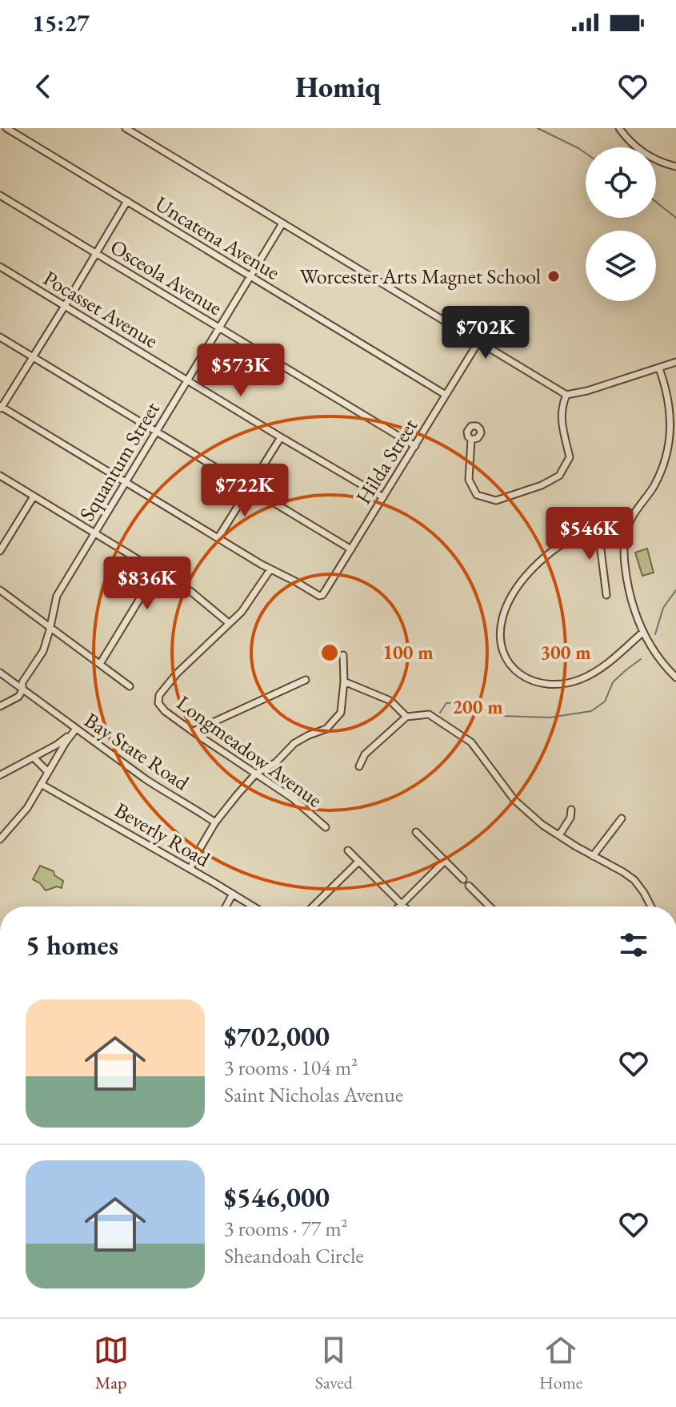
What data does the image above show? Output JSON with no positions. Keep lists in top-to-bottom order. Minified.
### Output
{"streets":{"street":["Uncatena Avenue","Osceola Avenue","Pocasset Avenue","Squantum Street","Hilda Street","Bay State Road","Longmeadow Avenue","Beverly Road"]},"crossings":[["Uncatena Avenue","Squantum Street"],["Uncatena Avenue","Hilda Street"],["Osceola Avenue","Squantum Street"],["Osceola Avenue","Hilda Street"],["Pocasset Avenue","Squantum Street"],["Pocasset Avenue","Hilda Street"],["Squantum Street","Bay State Road"]],"places":["Worcester Arts Magnet School"],"page":{"status":"15:27","header":"Homiq","price":["$702K","$573K","$722K","$546K","$836K"],"heading":"5 homes","list":[{"name":"$702,000","note":"3 rooms · 104 m² · Saint Nicholas Avenue"},{"name":"$546,000","note":"3 rooms · 77 m² · Sheandoah Circle"}],"tabs":["Map","Saved","Home"]},"rings":["100 m","300 m","200 m"]}
